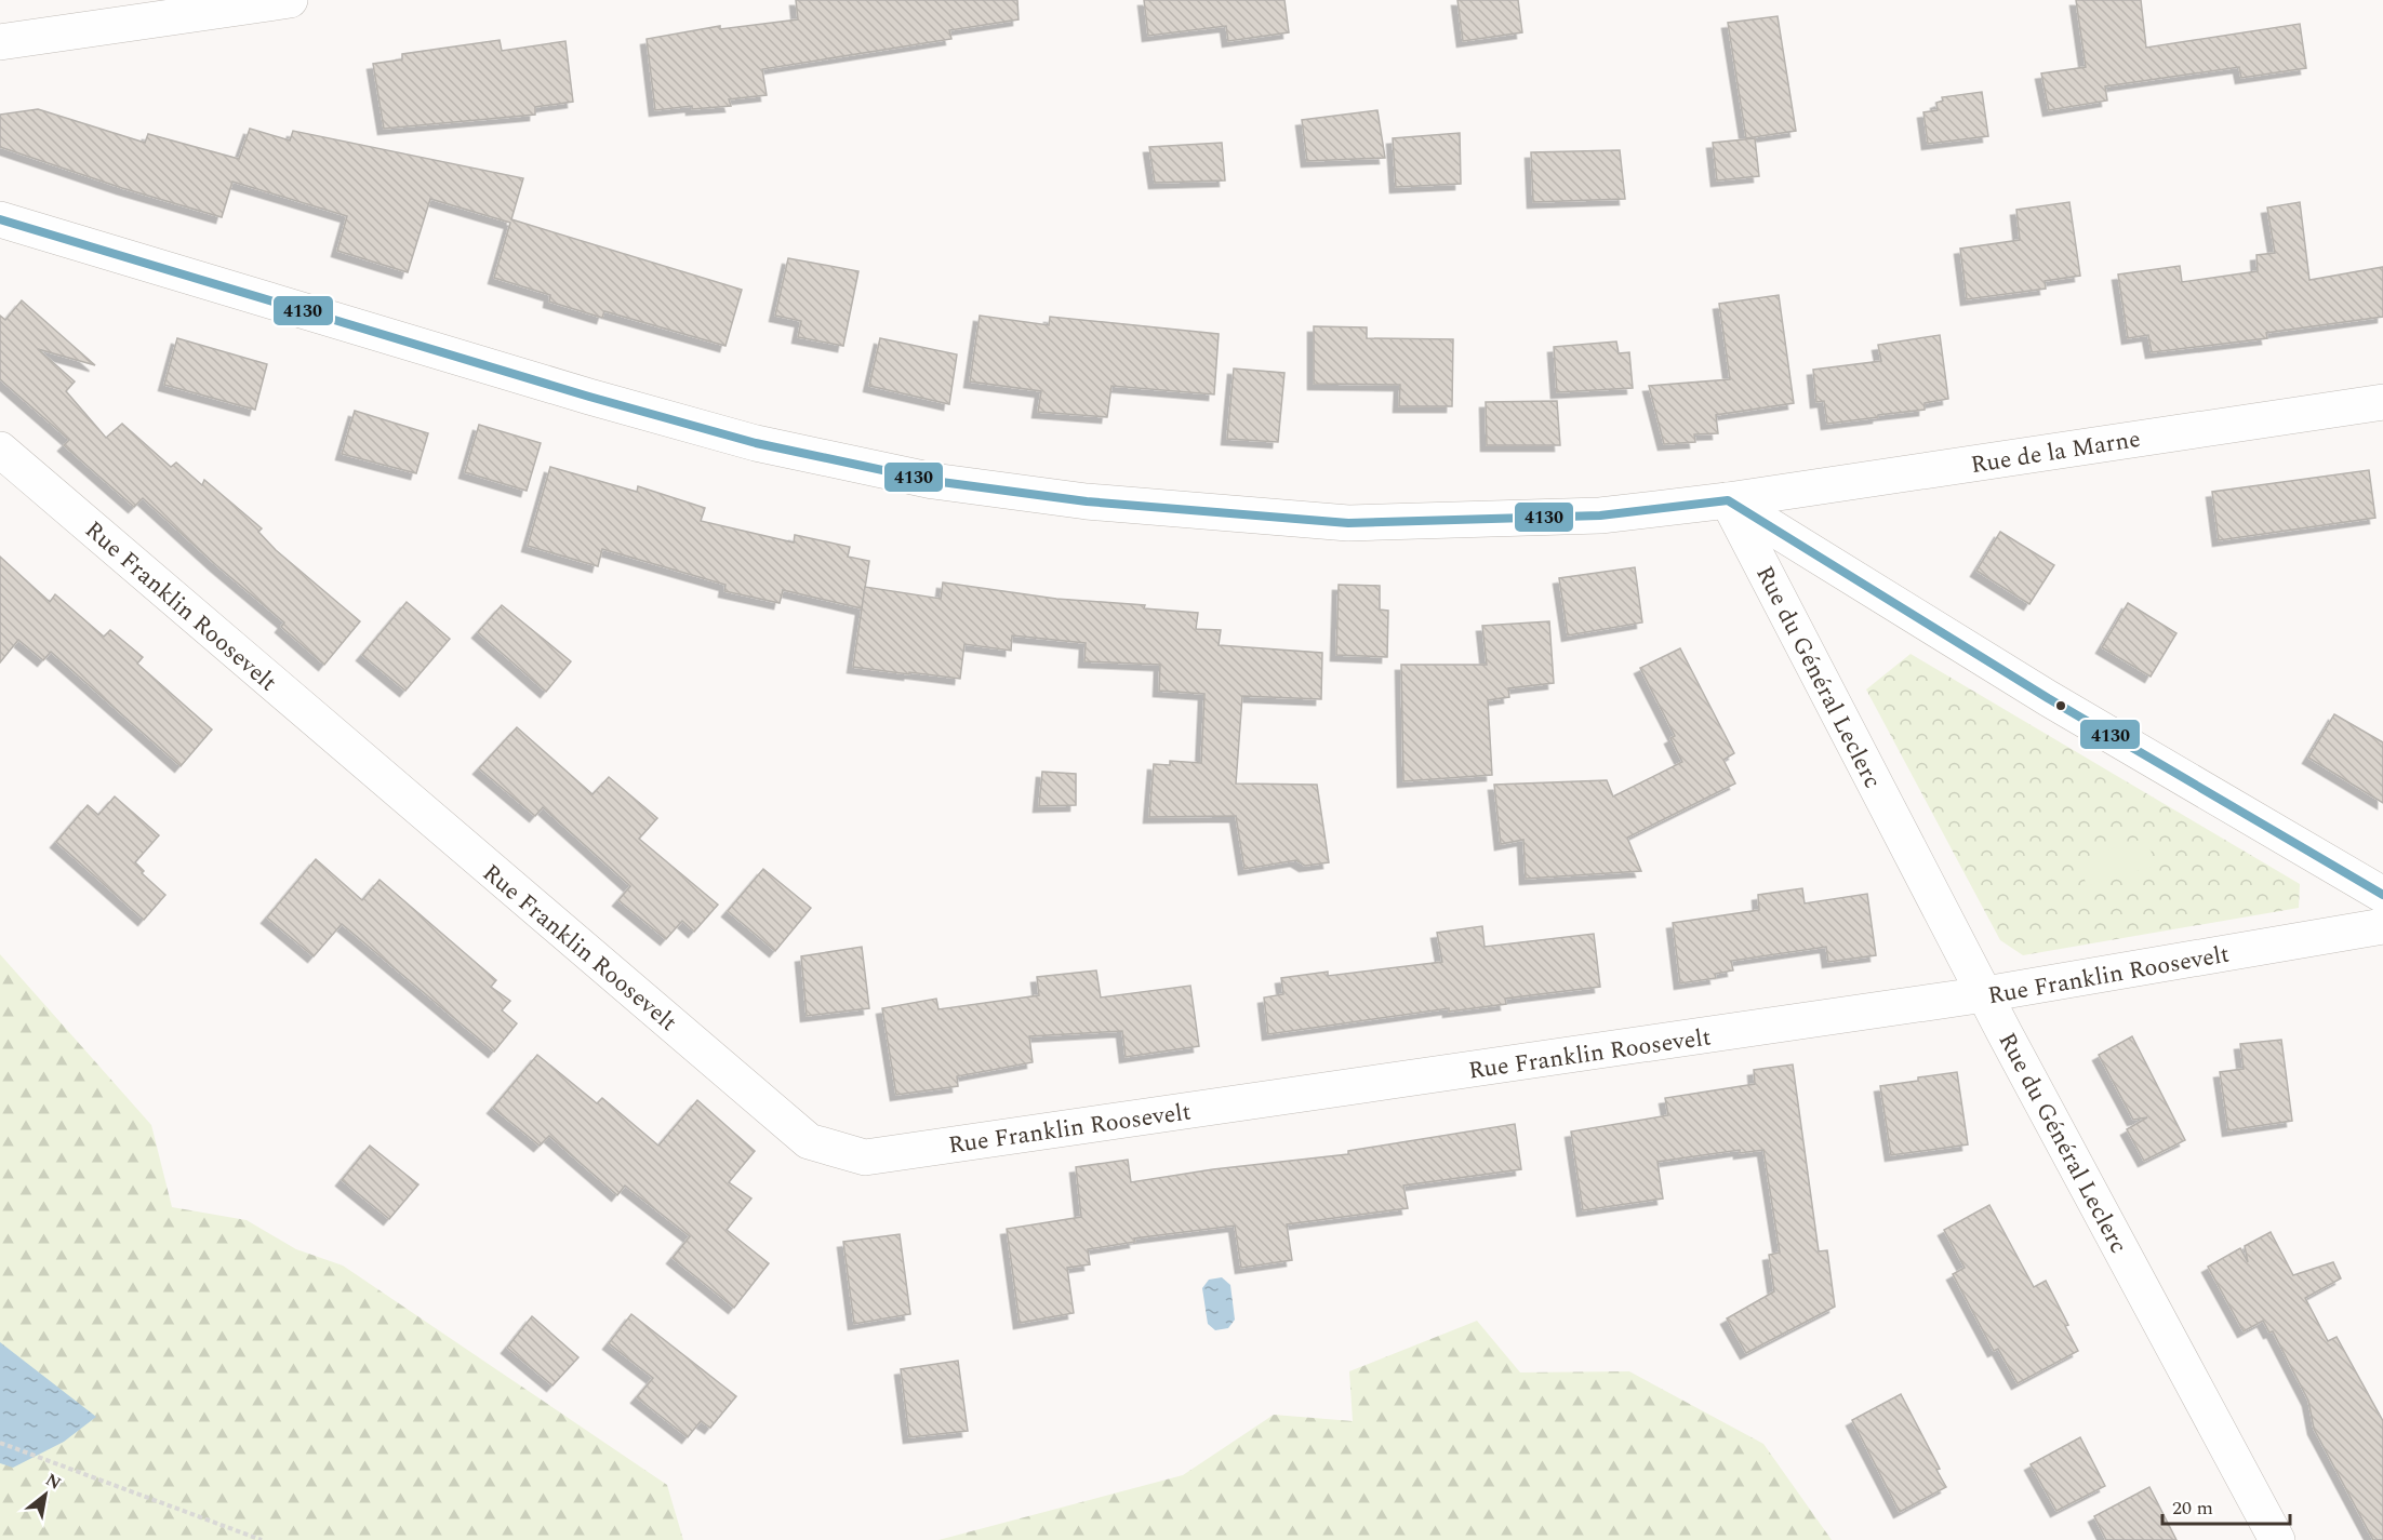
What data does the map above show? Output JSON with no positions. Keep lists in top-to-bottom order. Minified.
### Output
{"streets":{"street":["Rue de la Marne","Rue Franklin Roosevelt","Rue du Général Leclerc"]},"crossings":[["Rue de la Marne","Rue du Général Leclerc"],["Rue Franklin Roosevelt","Rue du Général Leclerc"]],"lines":["transit line 4130"],"scale_bar":"20 m","north":"top right"}
